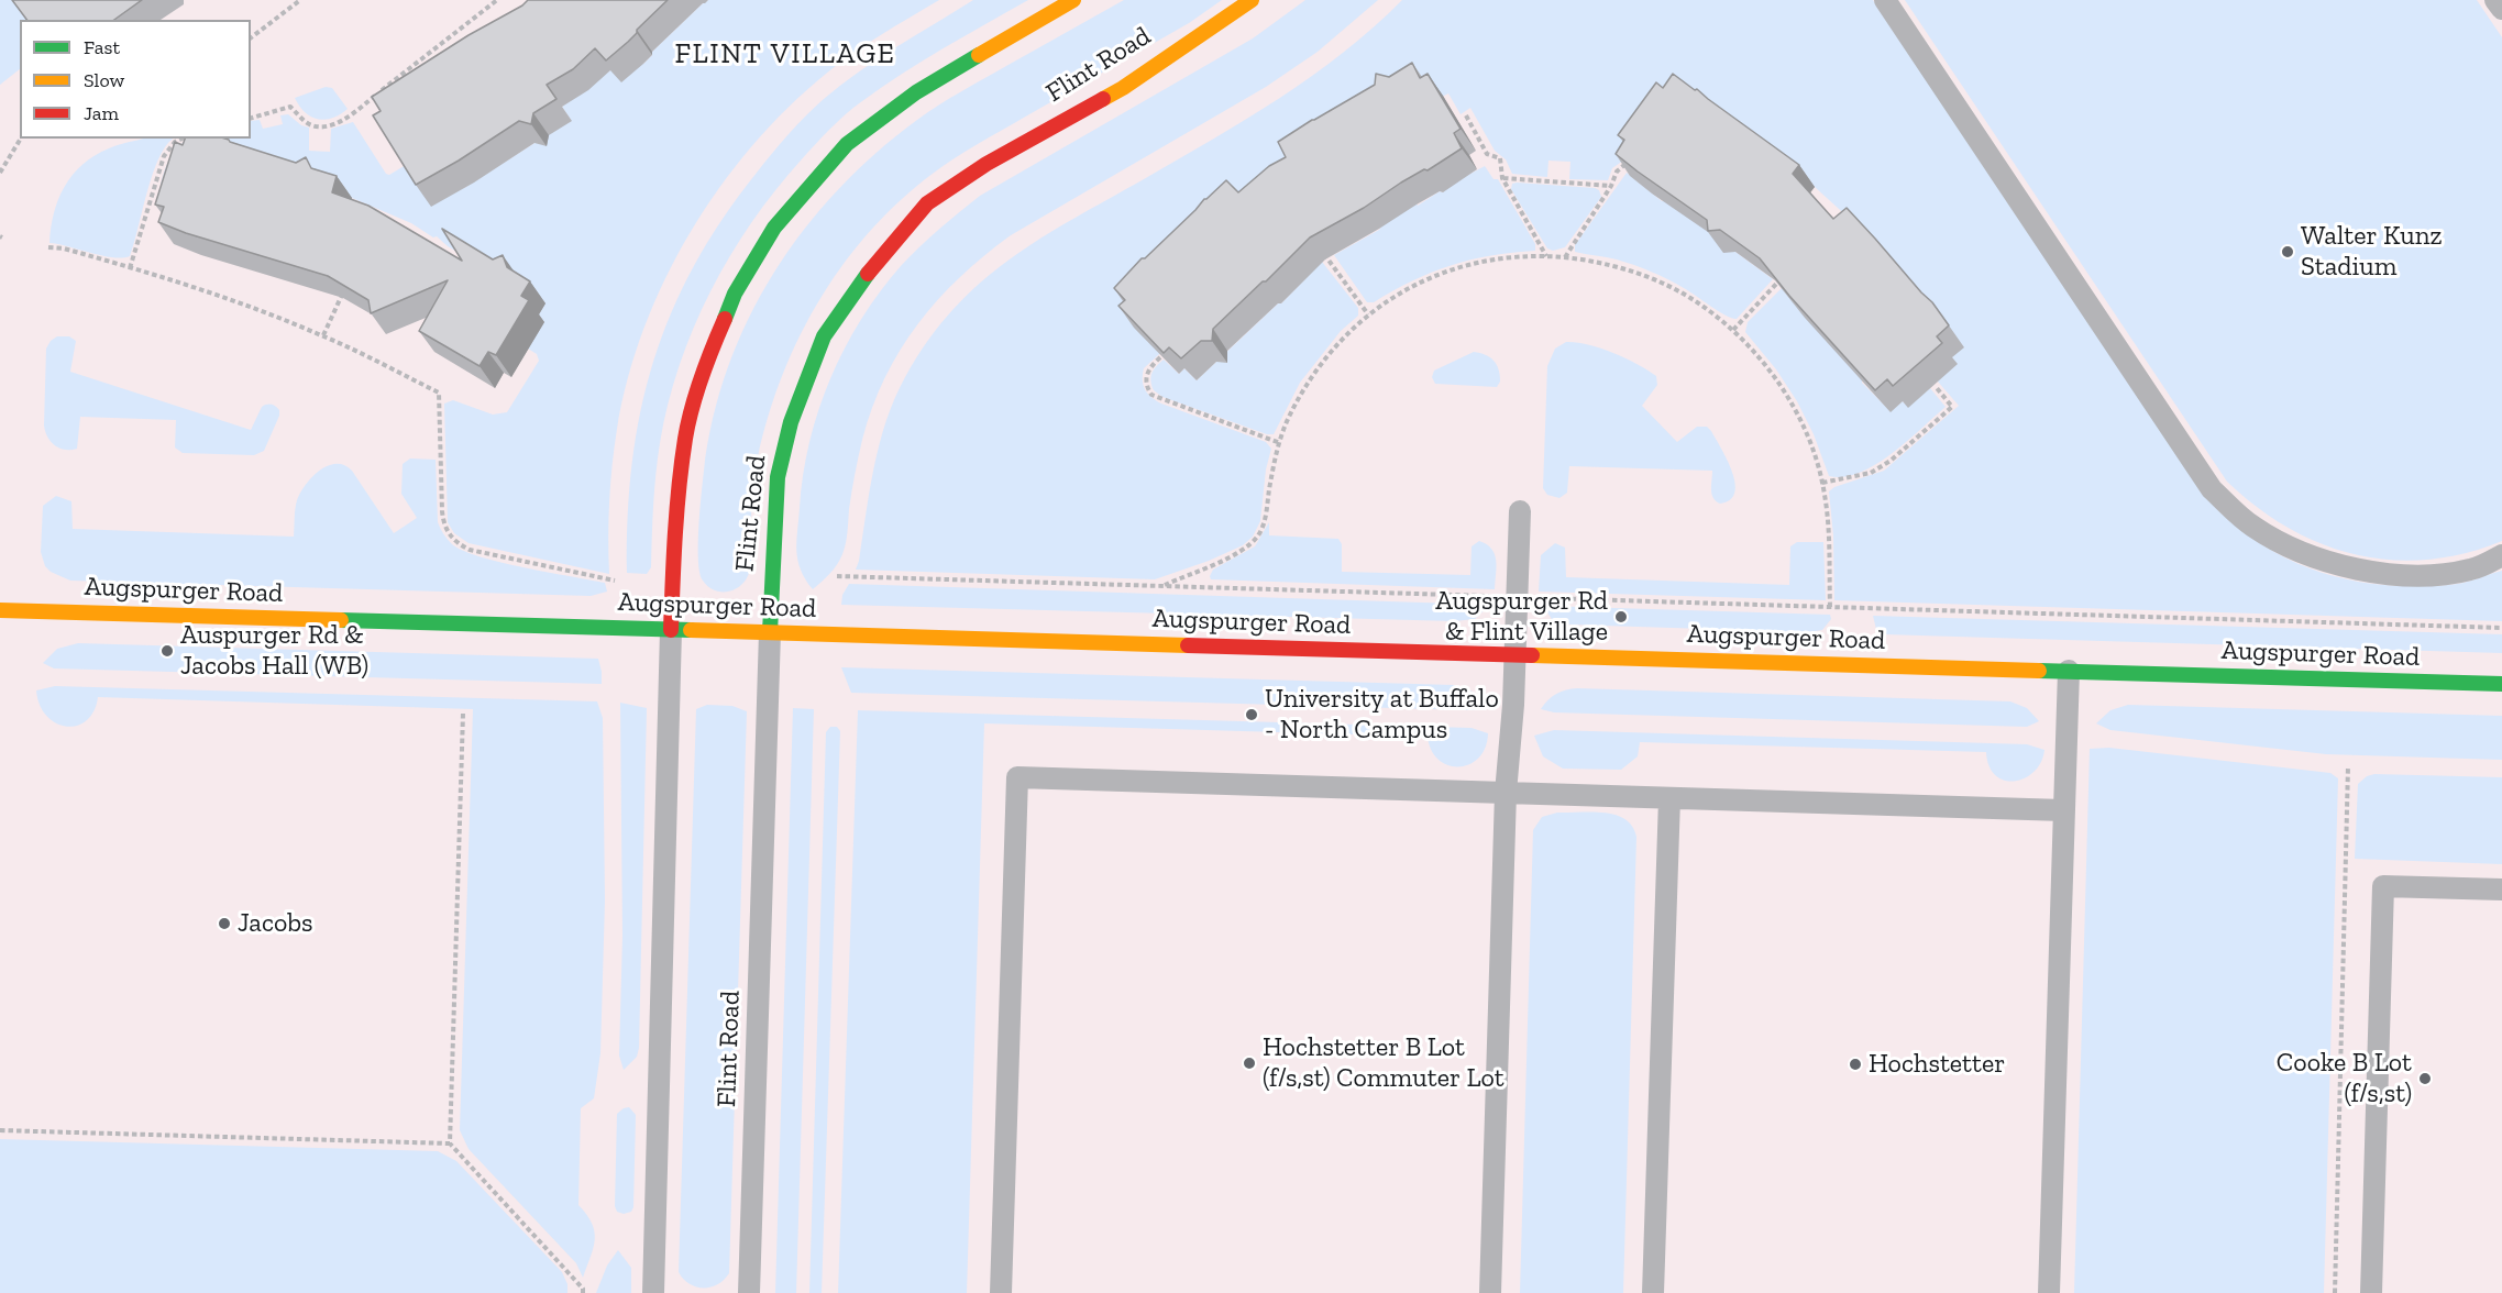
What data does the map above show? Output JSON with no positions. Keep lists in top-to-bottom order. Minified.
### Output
{"streets":{"street":["Flint Road","Augspurger Road"]},"crossings":[["Flint Road","Augspurger Road"]],"districts":["FLINT VILLAGE"],"places":["Walter Kunz Stadium","Augspurger Rd & Flint Village","Auspurger Rd & Jacobs Hall (WB)","University at Buffalo - North Campus","Jacobs","Hochstetter B Lot (f/s,st) Commuter Lot","Hochstetter","Cooke B Lot (f/s,st)"],"legend":["Fast","Slow","Jam"]}
